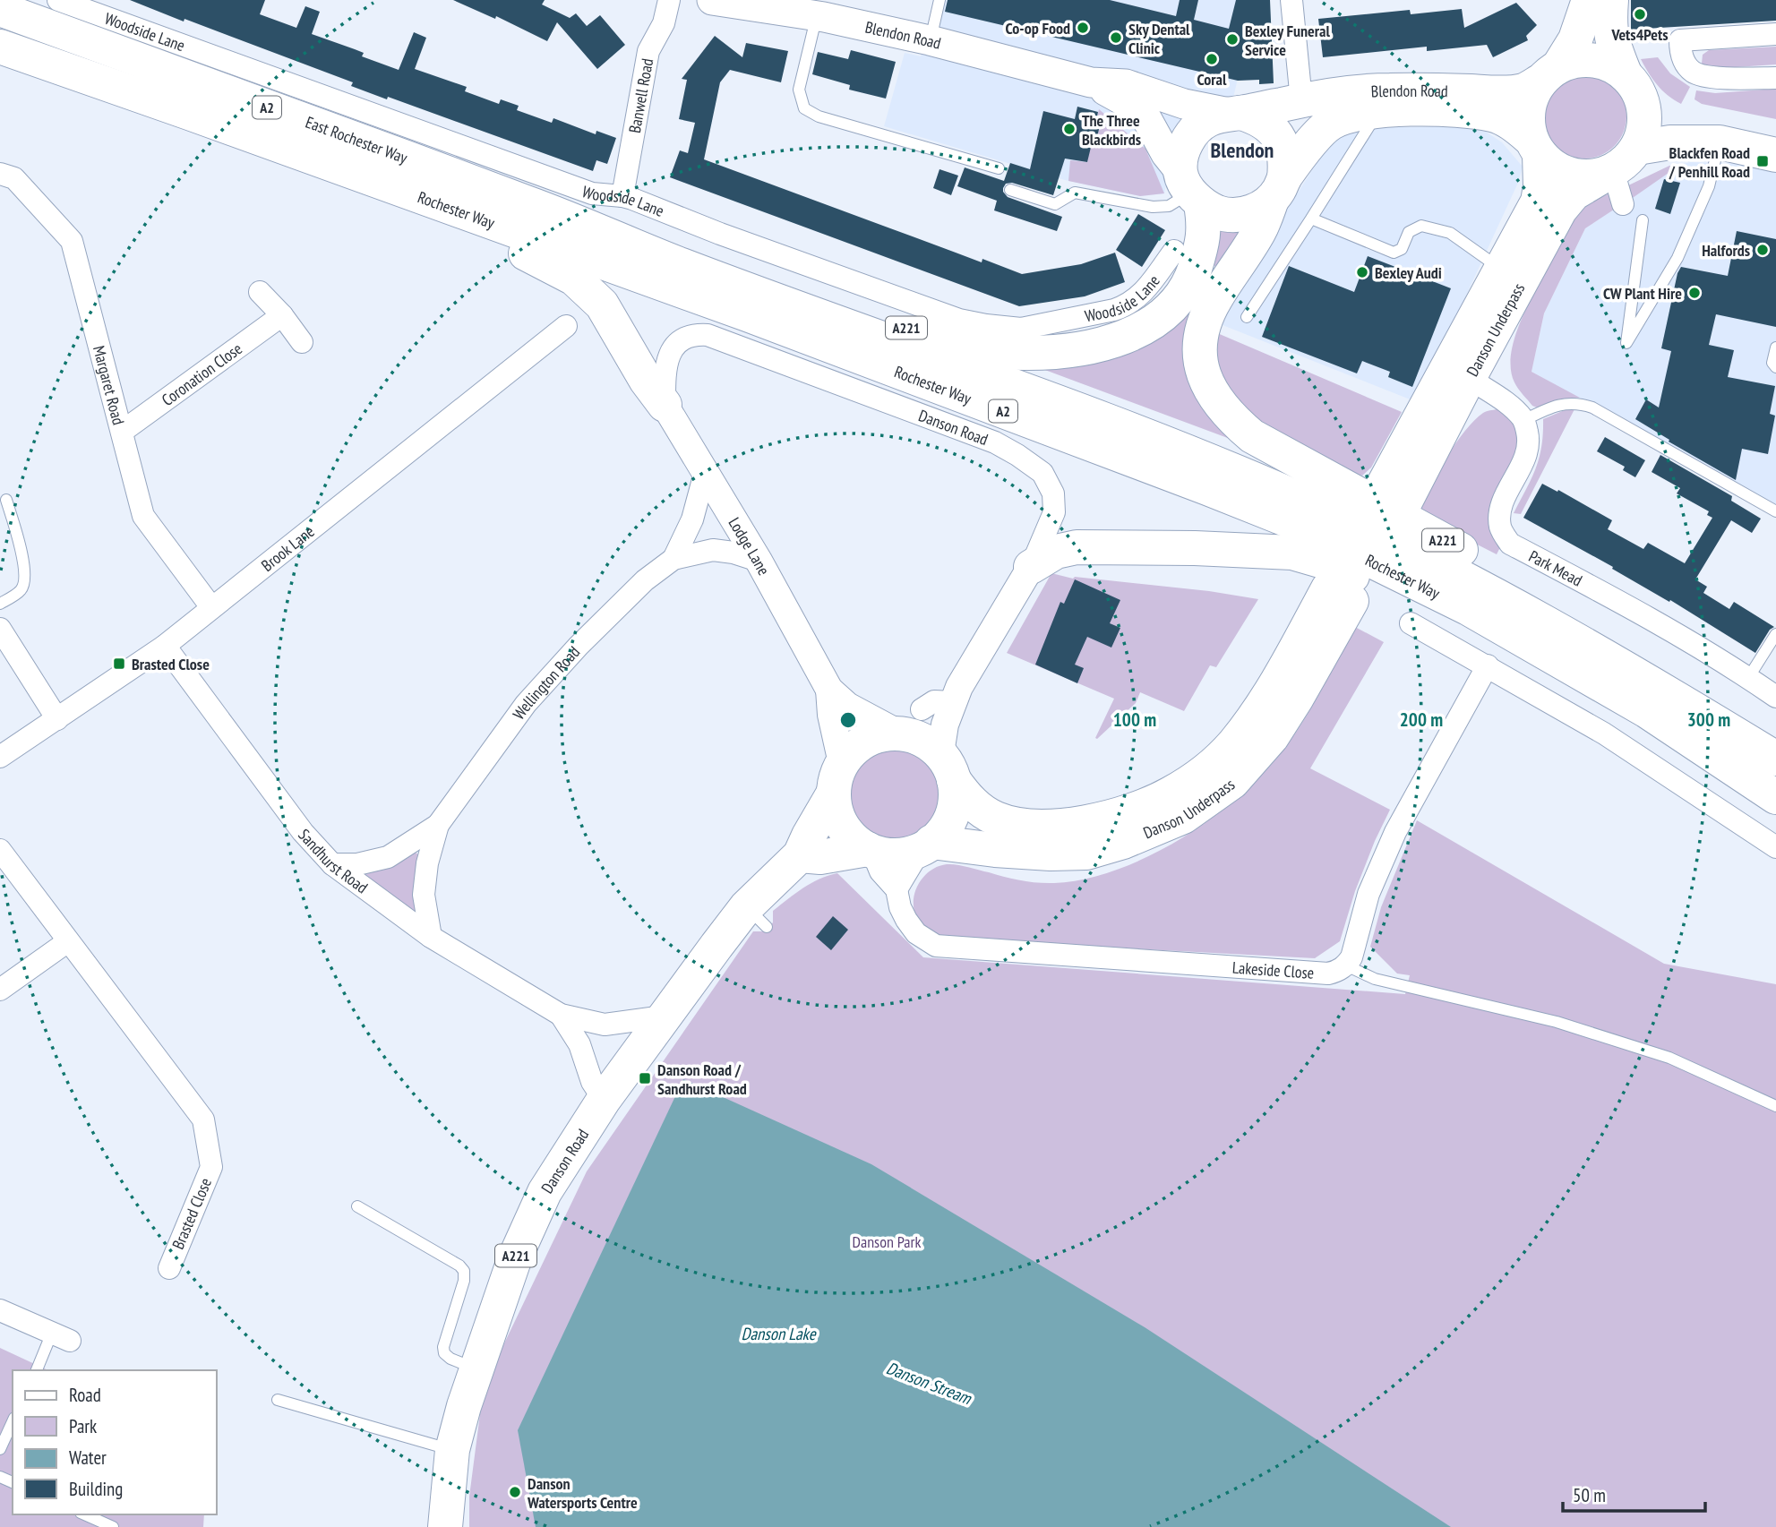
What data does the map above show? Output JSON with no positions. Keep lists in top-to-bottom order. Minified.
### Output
{"streets":{"main road":["Blendon Road","A2","East Rochester Way","Rochester Way","A221","Danson Underpass","Danson Road"],"street":["Woodside Lane","Banwell Road","Coronation Close","Margaret Road","Lodge Lane","Brook Lane","Park Mead","Wellington Road","Sandhurst Road","Lakeside Close","Brasted Close"]},"crossings":[["Woodside Lane","Banwell Road"],["Woodside Lane","A221"],["Blendon Road","A221"],["Blendon Road","Danson Underpass"],["A2","Rochester Way"],["East Rochester Way","Rochester Way"],["East Rochester Way","A221"],["Rochester Way","A221"],["A221","Danson Underpass"],["Danson Underpass","Danson Road"],["Danson Underpass","Lodge Lane"],["Danson Underpass","Lakeside Close"],["Coronation Close","Margaret Road"],["Margaret Road","Brook Lane"],["Danson Road","Lodge Lane"],["Danson Road","Sandhurst Road"],["Danson Road","Lakeside Close"],["Lodge Lane","Wellington Road"],["Lodge Lane","Lakeside Close"],["Brook Lane","Sandhurst Road"],["Wellington Road","Sandhurst Road"]],"districts":["Blendon"],"water":["Danson Lake","Danson Stream"],"parks":["Danson Park"],"places":{"other":["Vets4Pets","Co-op Food","Sky Dental Clinic","Bexley Funeral Service","Coral","The Three Blackbirds","Halfords","Bexley Audi","CW Plant Hire","Danson Watersports Centre"],"transit":["Blackfen Road / Penhill Road","Brasted Close","Danson Road / Sandhurst Road"]},"legend":["Road","Park","Water","Building"],"scale_bar":"50 m","rings":["100 m","200 m","300 m"]}
